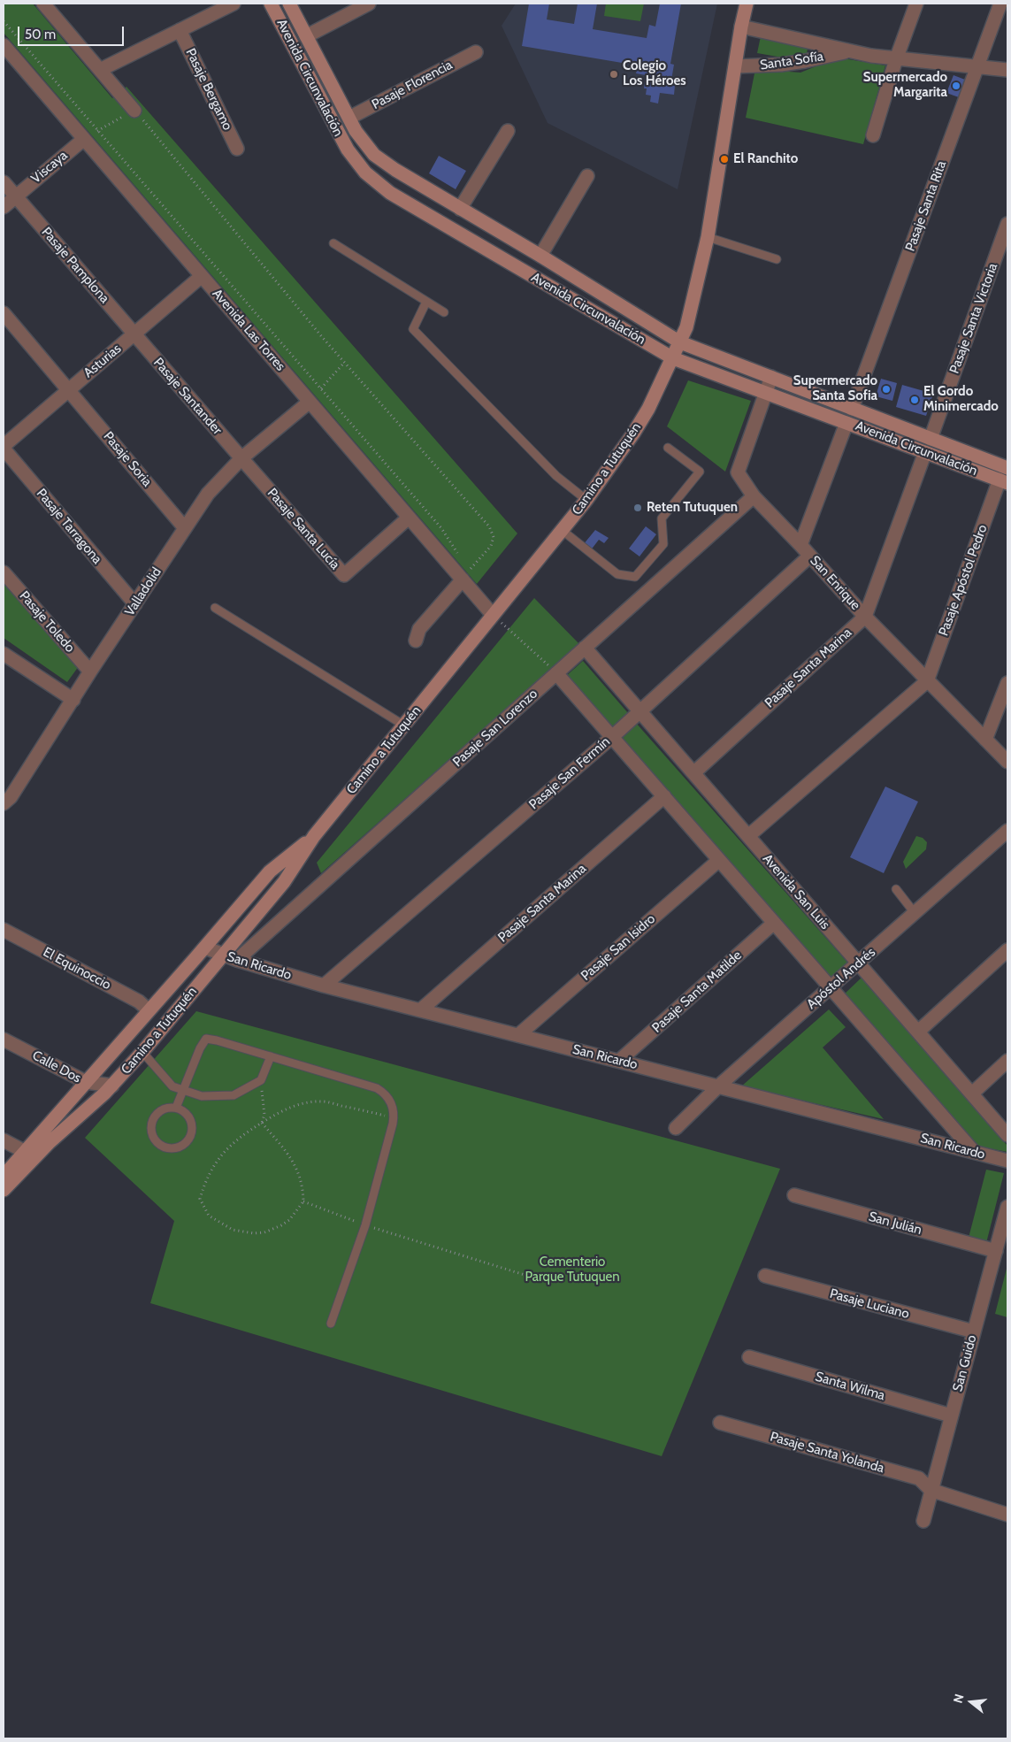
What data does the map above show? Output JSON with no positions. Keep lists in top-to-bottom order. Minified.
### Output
{"streets":{"street":["Santa Sofía","Avenida Circunvalación","Pasaje Florencia","Pasaje Bergamo","Viscaya","Pasaje Santa Rita","Pasaje Pamplona","Pasaje Santa Victoria","Avenida Las Torres","Asturias","Pasaje Santander","Pasaje Soria","Camino a Tutuquén","Pasaje Tarragona","Pasaje Santa Lucía","Pasaje Apóstol Pedro","San Enrique","Valladolid","Pasaje Toledo","Pasaje Santa Marina","Pasaje San Lorenzo","Pasaje San Fermín","Avenida San Luis","Pasaje San Isidro","San Ricardo","El Equinoccio","Apóstol Andrés","Pasaje Santa Matilde","Calle Dos","San Julián","Pasaje Luciano","San Guido","Santa Wilma","Pasaje Santa Yolanda"]},"crossings":[["Santa Sofía","Pasaje Santa Rita"],["Santa Sofía","Camino a Tutuquén"],["Avenida Circunvalación","Pasaje Florencia"],["Avenida Circunvalación","Pasaje Santa Rita"],["Avenida Circunvalación","Pasaje Santa Victoria"],["Avenida Circunvalación","Camino a Tutuquén"],["Avenida Circunvalación","Pasaje Apóstol Pedro"],["Avenida Circunvalación","San Enrique"],["Viscaya","Pasaje Pamplona"],["Viscaya","Avenida Las Torres"],["Pasaje Pamplona","Asturias"],["Pasaje Pamplona","Pasaje Santander"],["Avenida Las Torres","Asturias"],["Avenida Las Torres","Camino a Tutuquén"],["Avenida Las Torres","Pasaje Santa Lucía"],["Avenida Las Torres","Valladolid"],["Asturias","Pasaje Santander"],["Asturias","Pasaje Soria"],["Asturias","Pasaje Tarragona"],["Pasaje Santander","Pasaje Santa Lucía"],["Pasaje Santander","Valladolid"],["Pasaje Soria","Valladolid"],["Camino a Tutuquén","San Ricardo"],["Camino a Tutuquén","El Equinoccio"],["Camino a Tutuquén","Calle Dos"],["Pasaje Tarragona","Valladolid"],["Pasaje Santa Lucía","Valladolid"],["Pasaje Apóstol Pedro","San Enrique"],["San Enrique","Pasaje Santa Marina"],["San Enrique","Pasaje San Lorenzo"],["San Enrique","Pasaje San Fermín"],["Valladolid","Pasaje Toledo"],["Pasaje Santa Marina","Avenida San Luis"],["Pasaje Santa Marina","San Ricardo"],["Pasaje San Lorenzo","Avenida San Luis"],["Pasaje San Lorenzo","San Ricardo"],["Pasaje San Fermín","Avenida San Luis"],["Pasaje San Fermín","San Ricardo"],["Avenida San Luis","Apóstol Andrés"],["Pasaje San Isidro","San Ricardo"],["San Ricardo","Apóstol Andrés"],["San Ricardo","Pasaje Santa Matilde"],["San Julián","San Guido"],["Pasaje Luciano","San Guido"],["San Guido","Santa Wilma"],["San Guido","Pasaje Santa Yolanda"]],"parks":["Cementerio Parque Tutuquen"],"places":["Colegio Los Héroes","Supermercado Margarita","El Ranchito","Supermercado Santa Sofia","El Gordo Minimercado","Reten Tutuquen"],"scale_bar":"50 m","north":"left"}
